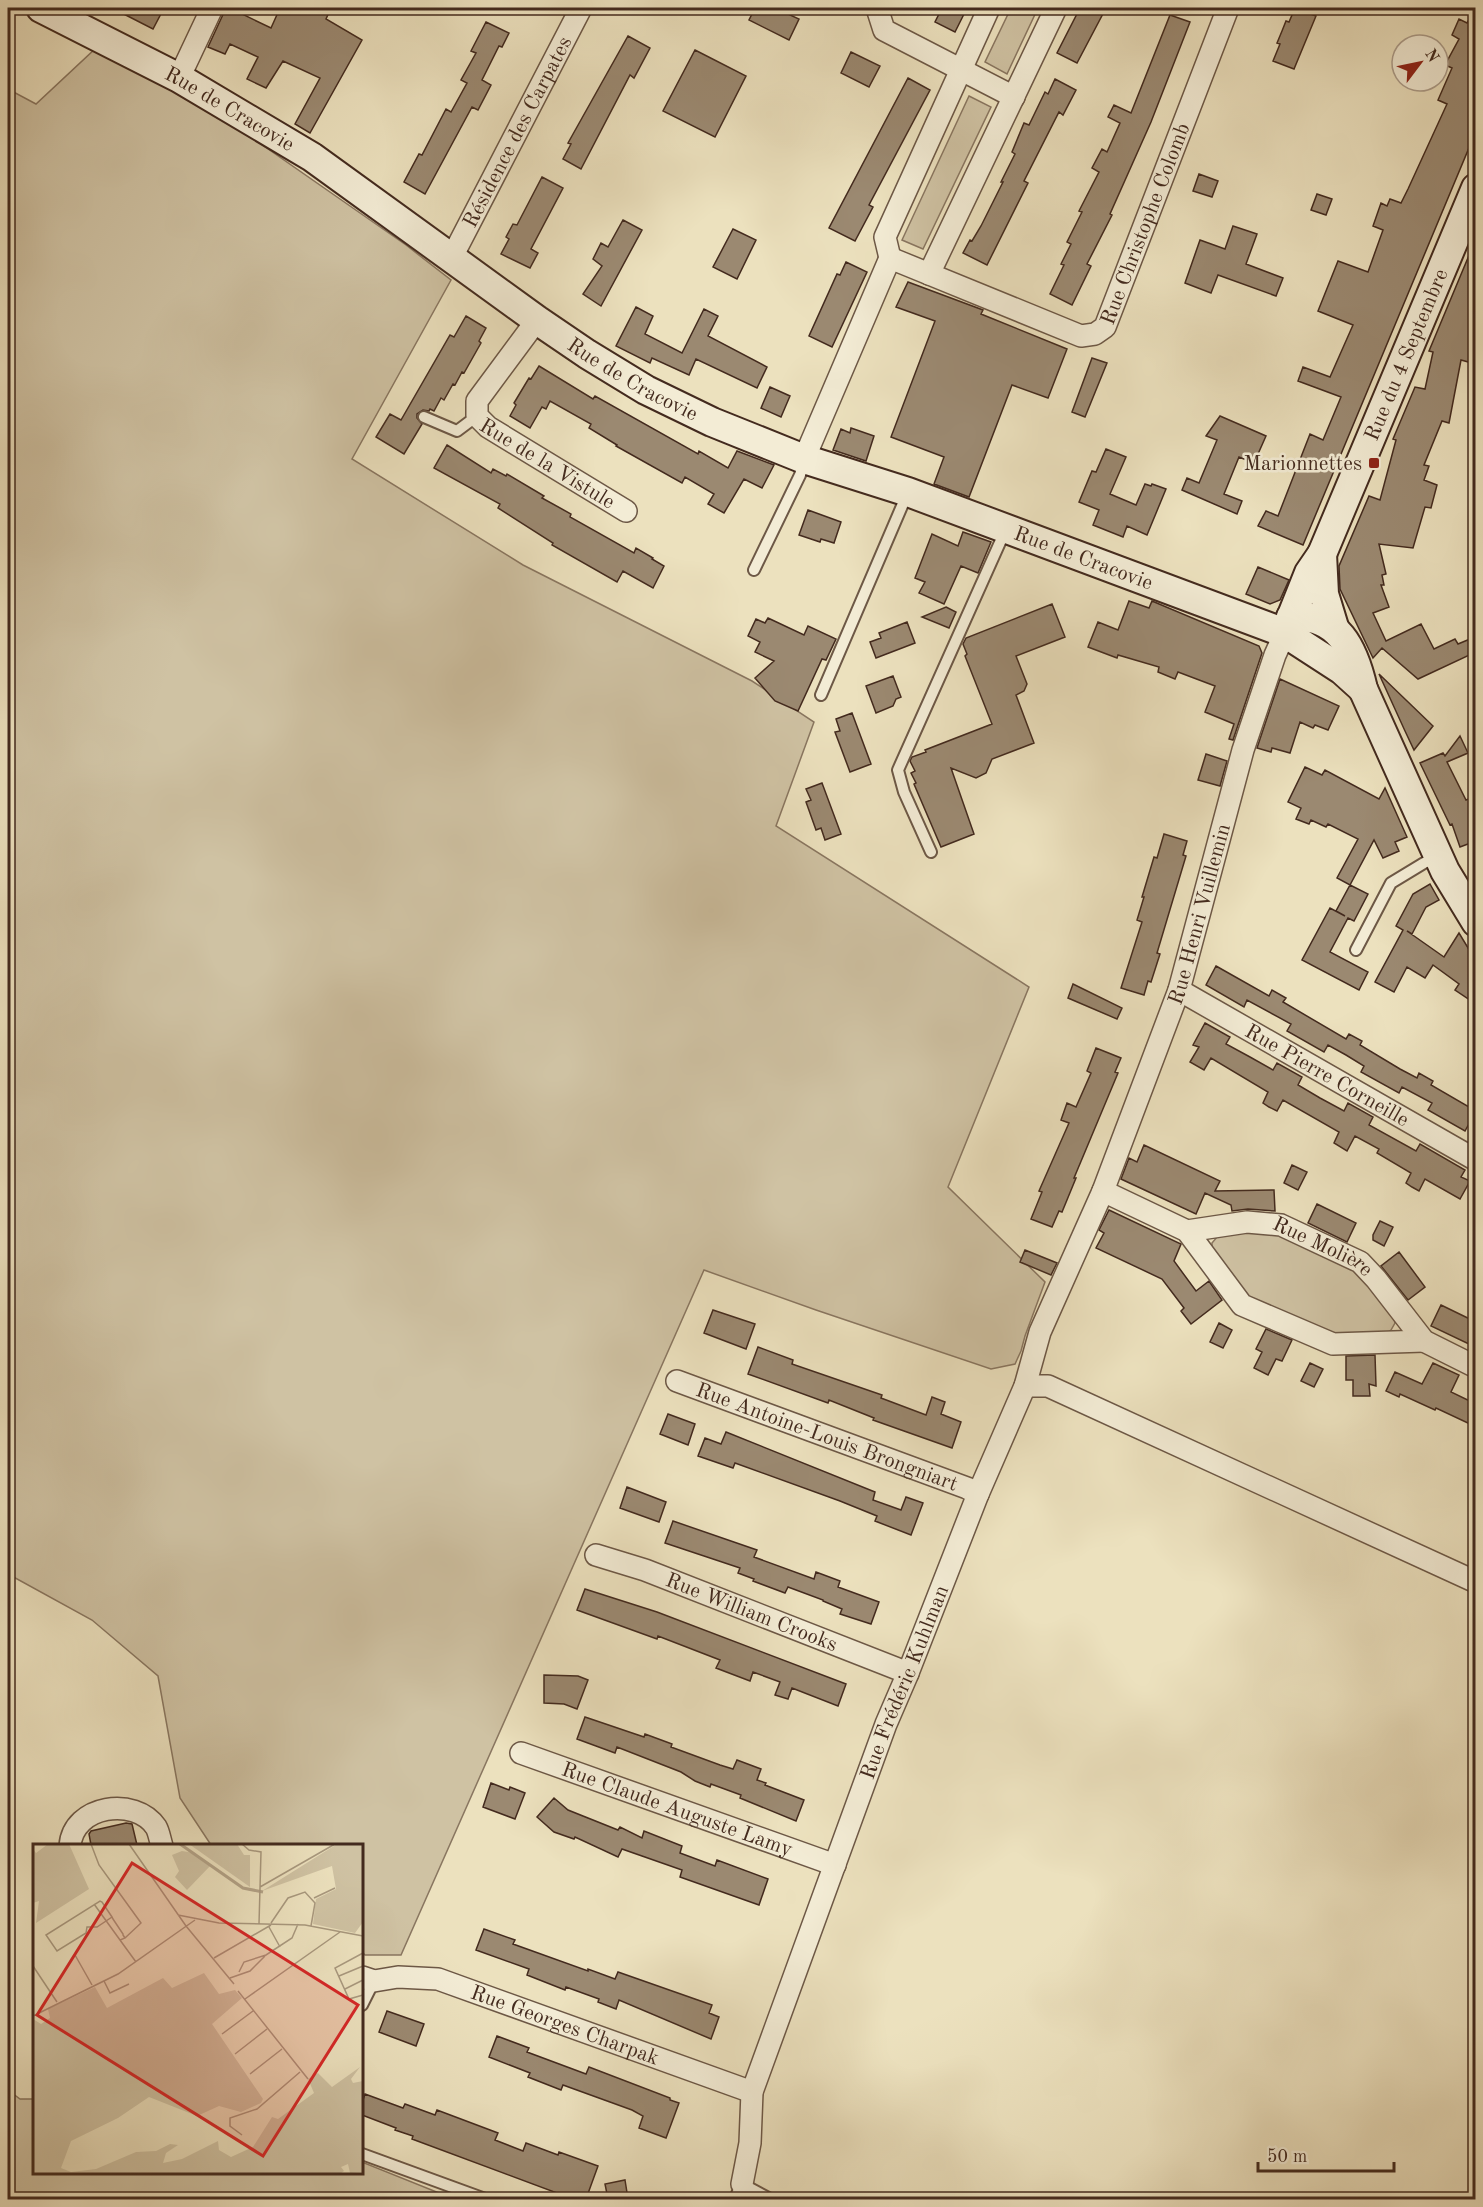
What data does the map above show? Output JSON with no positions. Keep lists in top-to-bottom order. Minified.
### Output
{"streets":{"street":["Rue de Cracovie","Résidence des Carpates","Rue Christophe Colomb","Rue du 4 Septembre","Rue de la Vistule","Rue Henri Vuillemin","Rue Pierre Corneille","Rue Molière","Rue Antoine-Louis Brongniart","Rue William Crooks","Rue Frédéric Kuhlman","Rue Claude Auguste Lamy","Rue Georges Charpak"]},"crossings":[["Rue de Cracovie","Résidence des Carpates"],["Rue de Cracovie","Rue du 4 Septembre"],["Rue de Cracovie","Rue de la Vistule"],["Rue de Cracovie","Rue Henri Vuillemin"],["Rue du 4 Septembre","Rue Henri Vuillemin"],["Rue Henri Vuillemin","Rue Pierre Corneille"],["Rue Henri Vuillemin","Rue Molière"],["Rue Henri Vuillemin","Rue Frédéric Kuhlman"],["Rue Molière","Rue Frédéric Kuhlman"],["Rue Antoine-Louis Brongniart","Rue Frédéric Kuhlman"],["Rue William Crooks","Rue Frédéric Kuhlman"],["Rue Frédéric Kuhlman","Rue Claude Auguste Lamy"],["Rue Frédéric Kuhlman","Rue Georges Charpak"]],"places":{"transit":["Marionnettes"]},"scale_bar":"50 m","north":"top right"}
